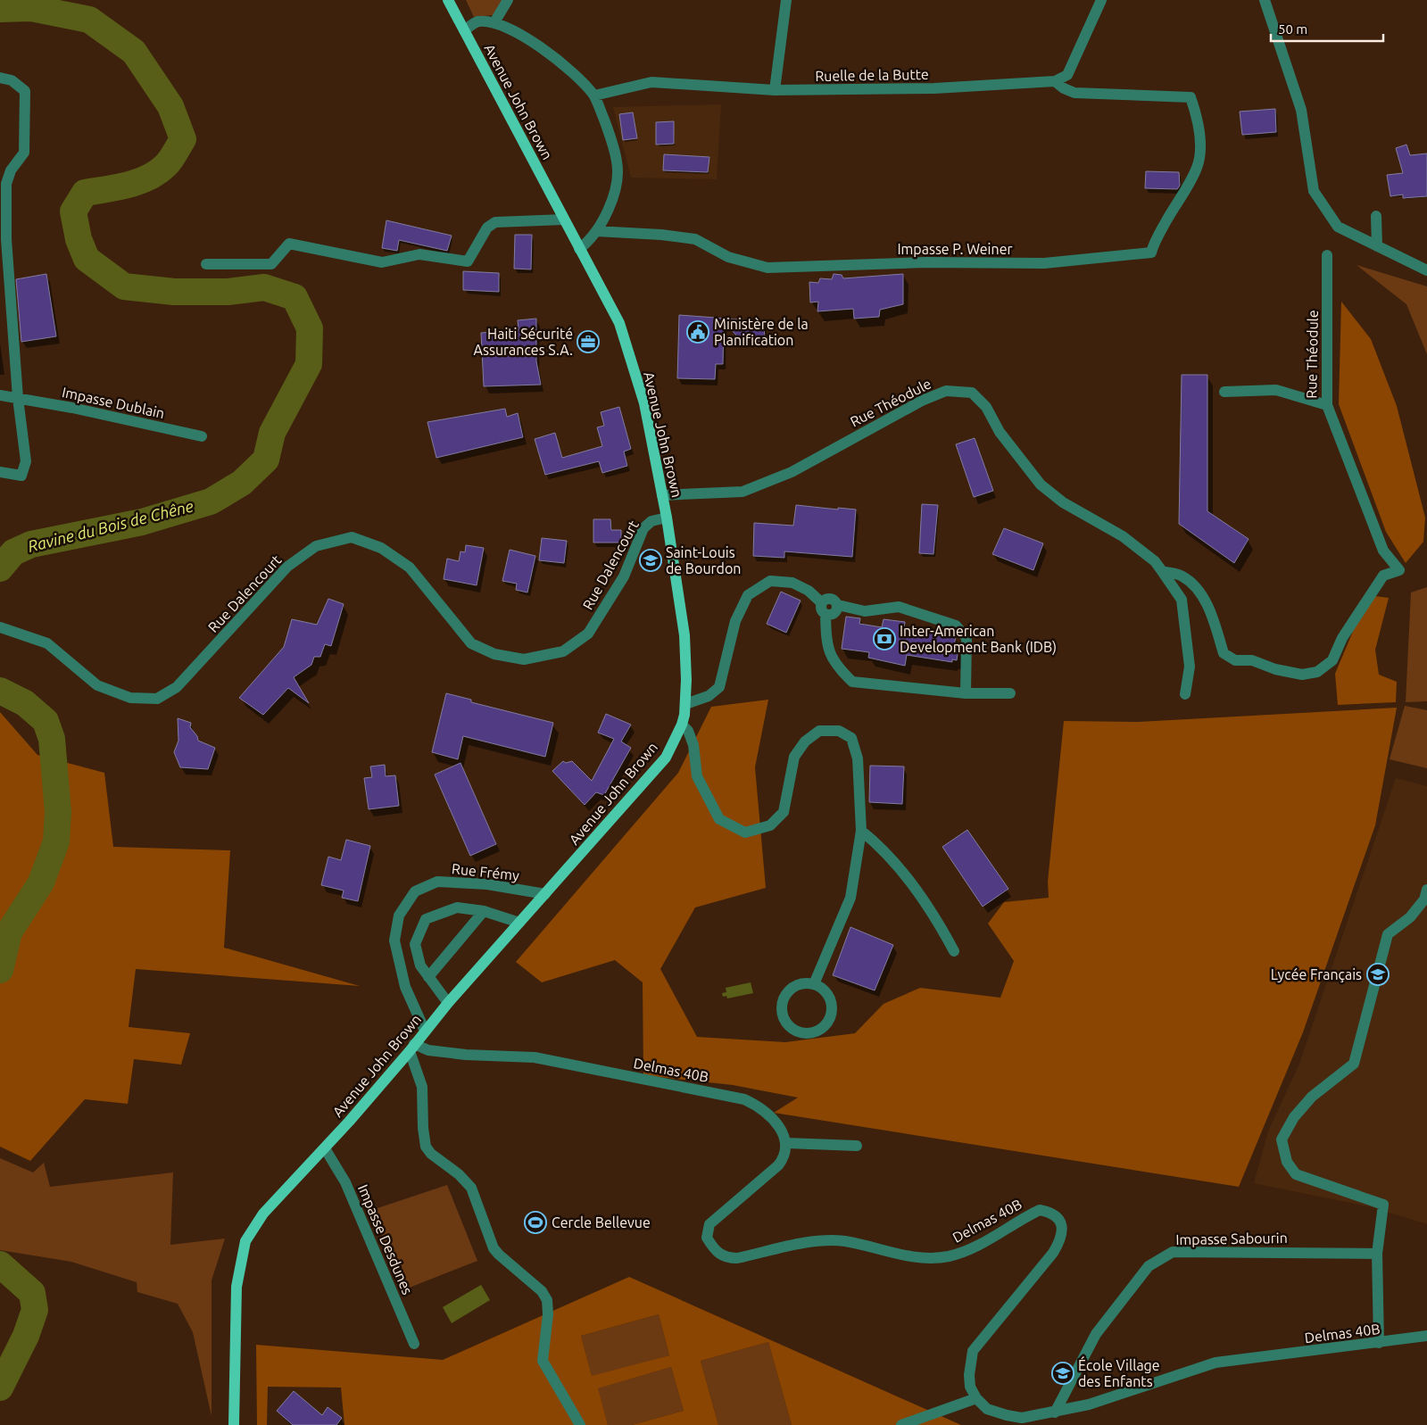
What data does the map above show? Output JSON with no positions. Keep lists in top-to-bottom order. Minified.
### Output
{"streets":{"main road":["Avenue John Brown"],"street":["Ruelle de la Butte","Impasse P. Weiner","Rue Théodule","Impasse Dublain","Rue Dalencourt","Rue Frémy","Delmas 40B","Impasse Sabourin","Impasse Desdunes"]},"crossings":[["Ruelle de la Butte","Impasse P. Weiner"],["Avenue John Brown","Rue Théodule"],["Avenue John Brown","Rue Dalencourt"],["Avenue John Brown","Rue Frémy"],["Avenue John Brown","Delmas 40B"],["Avenue John Brown","Impasse Desdunes"],["Delmas 40B","Impasse Sabourin"]],"water":["Ravine du Bois de Chêne"],"places":{"public building":["Ministère de la Planification"],"office":["Haiti Sécurité Assurances S.A."],"school or university":["Saint-Louis de Bourdon","Lycée Français","École Village des Enfants"],"bank":["Inter-American Development Bank (IDB)"],"sports":["Cercle Bellevue"]},"scale_bar":"50 m"}
